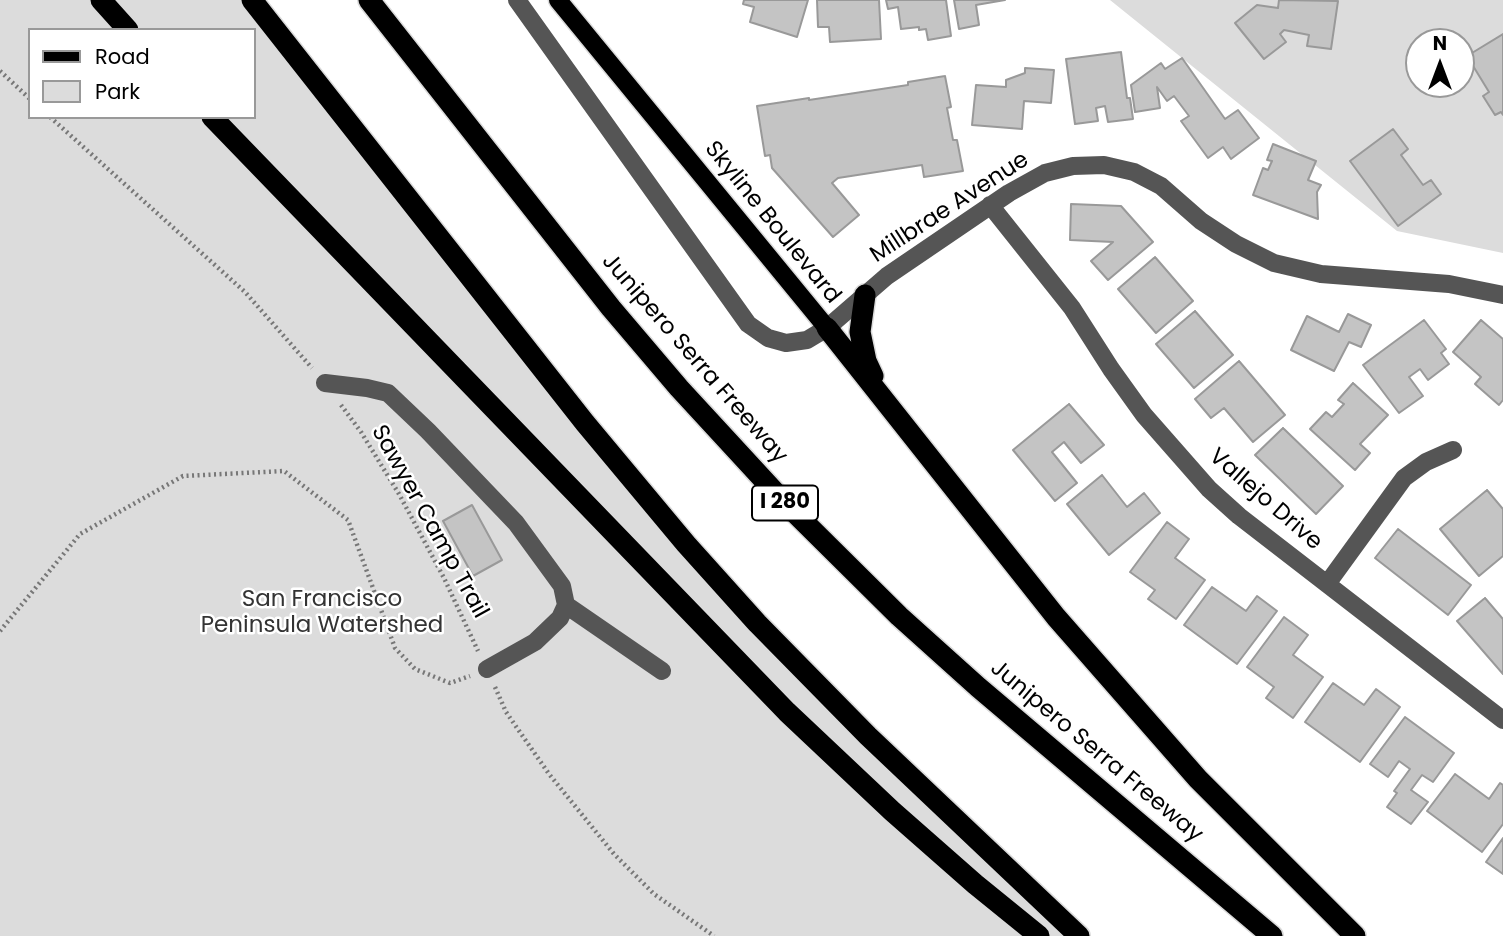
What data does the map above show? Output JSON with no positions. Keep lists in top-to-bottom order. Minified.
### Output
{"streets":{"highway":["Junipero Serra Freeway","I 280"],"main road":["Skyline Boulevard"],"street":["Millbrae Avenue","Vallejo Drive"],"path":["Sawyer Camp Trail"]},"crossings":[["Millbrae Avenue","Skyline Boulevard"],["Millbrae Avenue","Vallejo Drive"]],"parks":["San Francisco Peninsula Watershed"],"legend":["Road","Park"],"north":"top"}
